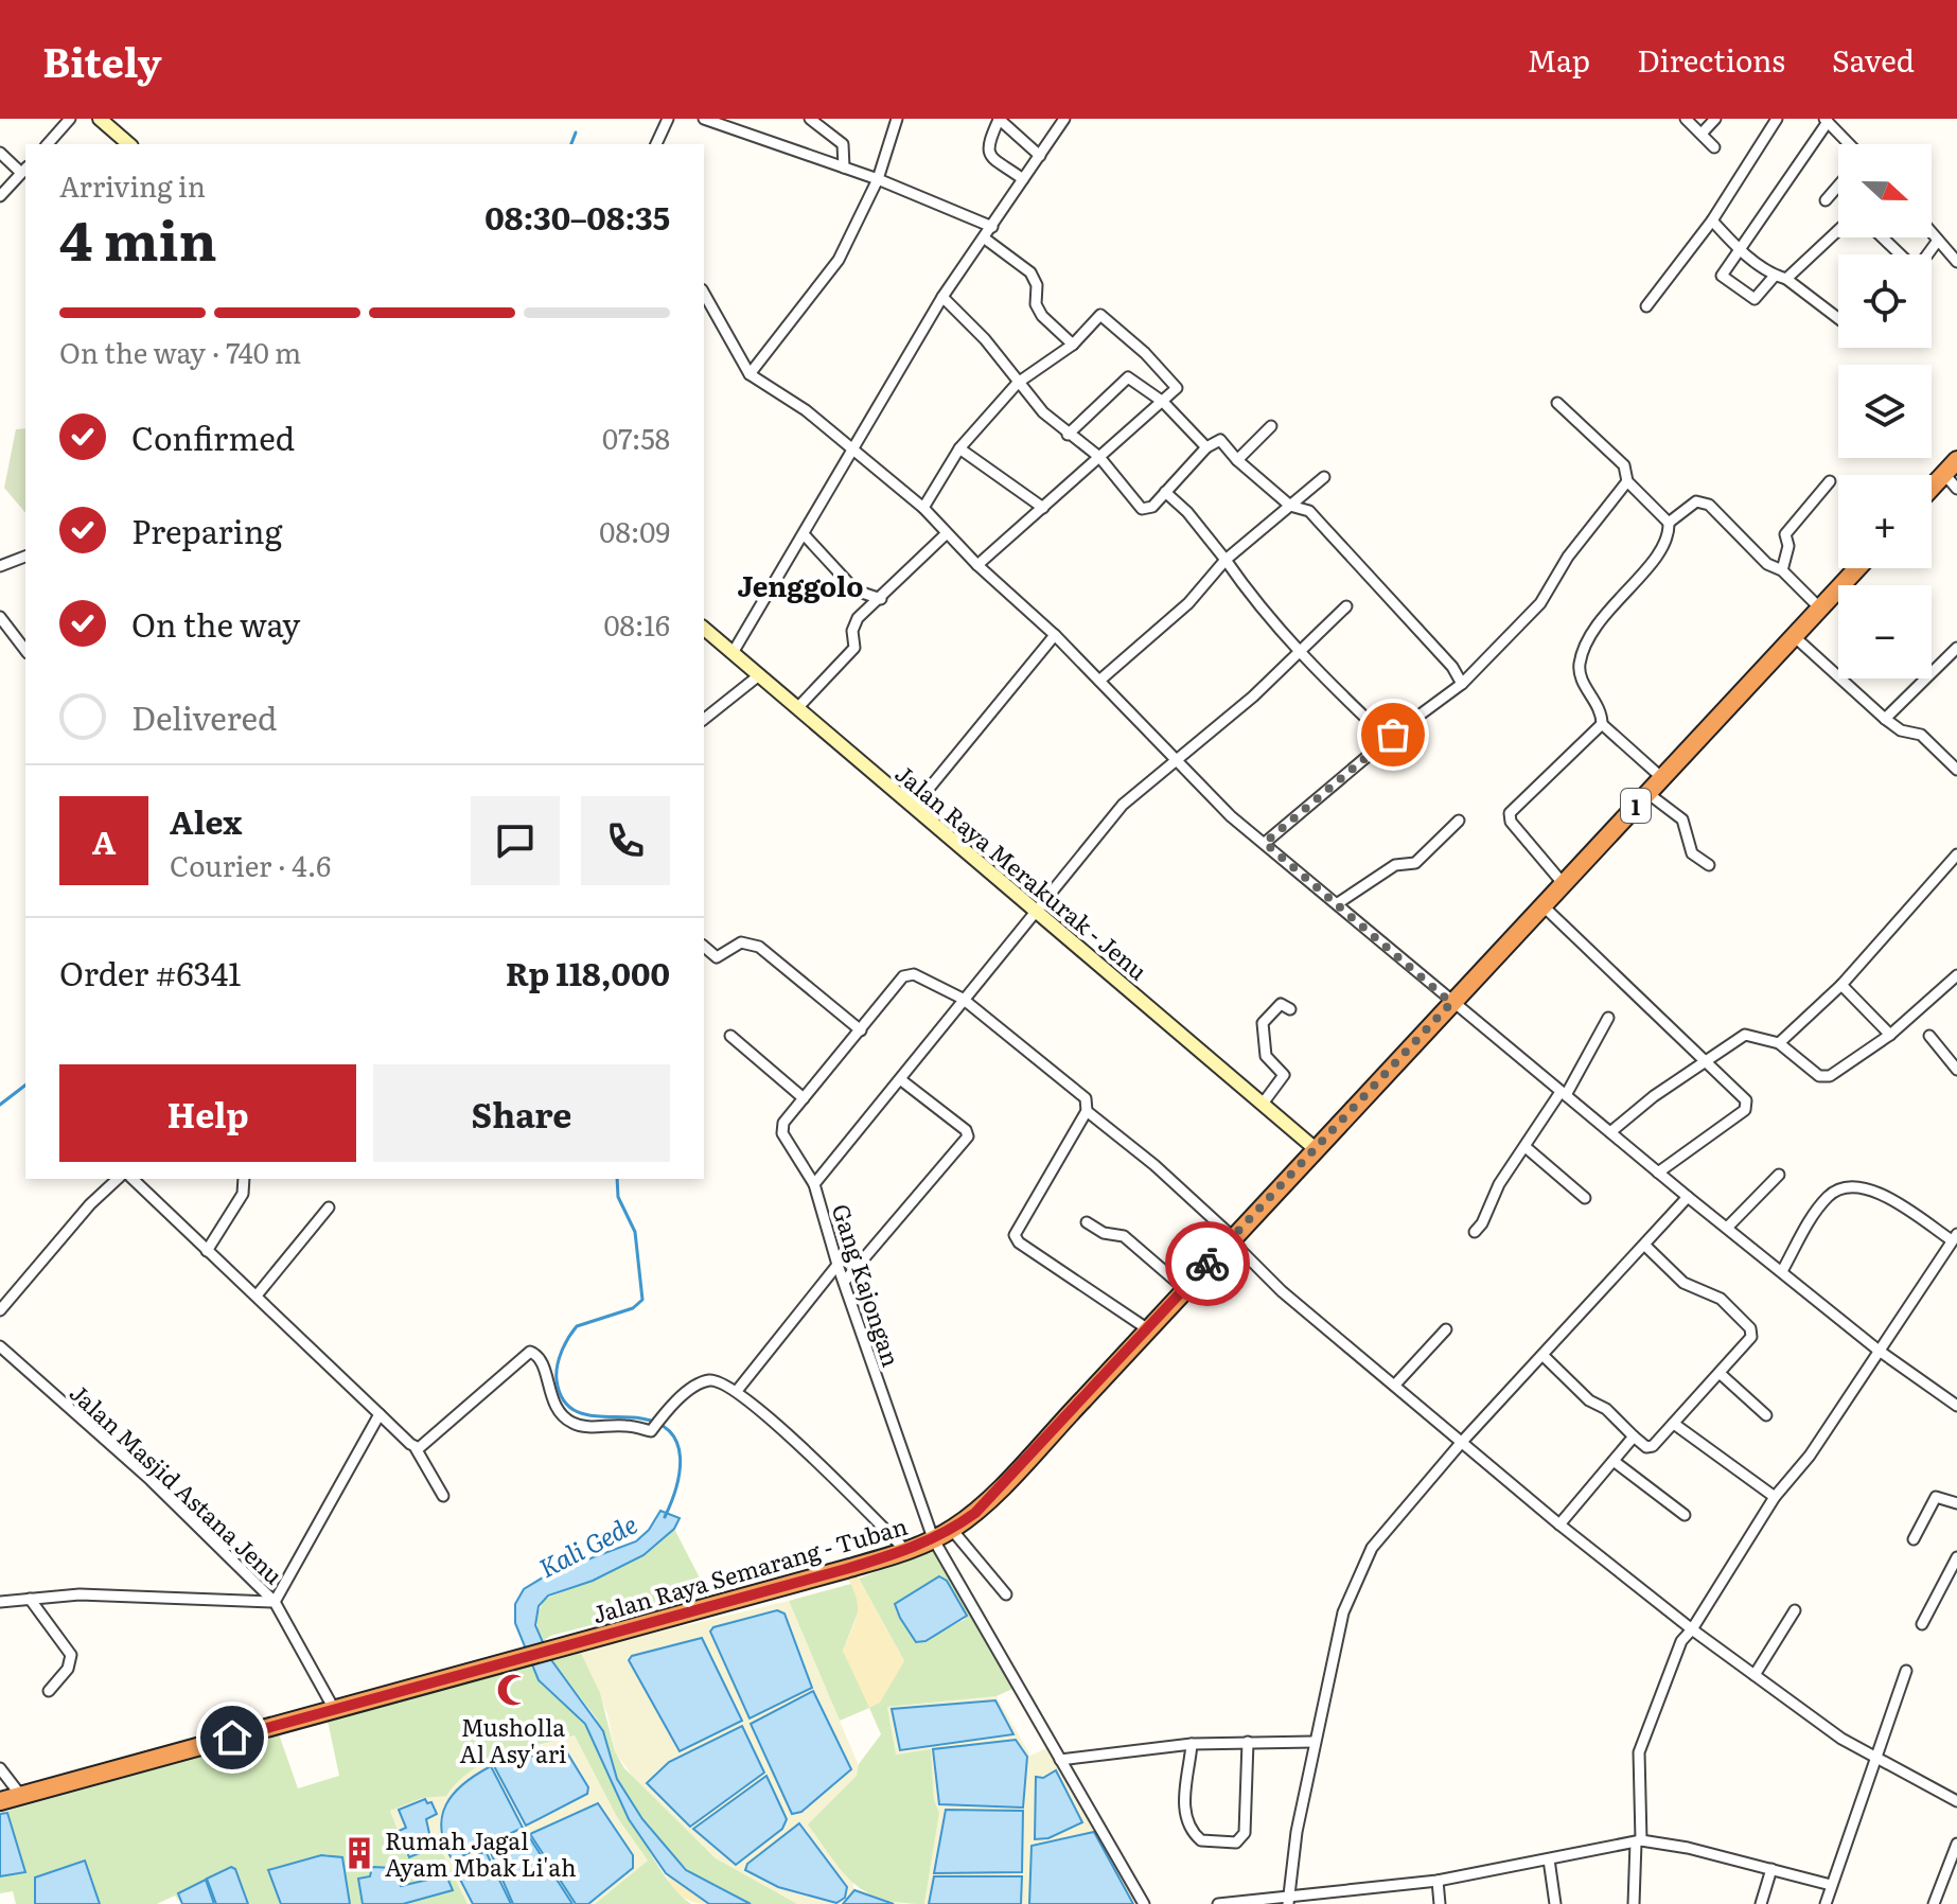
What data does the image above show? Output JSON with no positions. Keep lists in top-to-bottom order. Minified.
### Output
{"streets":{"highway":["1","Jalan Raya Semarang - Tuban"],"main road":["Jalan Raya Merakurak - Jenu"],"street":["Gang Kajongan","Jalan Masjid Astana Jenu"]},"crossings":[["Jalan Raya Merakurak - Jenu","Gang Kajongan"],["Jalan Raya Merakurak - Jenu","Jalan Raya Semarang - Tuban"],["Gang Kajongan","Jalan Raya Semarang - Tuban"],["Jalan Masjid Astana Jenu","Jalan Raya Semarang - Tuban"]],"districts":["Jenggolo"],"water":["Kali Gede"],"places":{"mosque":["Musholla Al Asy'ari"],"building":["Rumah Jagal Ayam Mbak Li'ah"]},"north":"right","page":{"header":"Bitely","nav":["Map","Directions","Saved"],"map_buttons":["+","−"],"heading":["4 min","Arriving in","08:30–08:35"],"panel":["Alex","Courier · 4.6","Order #6341","Rp 118,000"],"bar":"On the way · 740 m","list":[["Confirmed","07:58"],["Preparing","08:09"],["On the way","08:16"],"Delivered"],"round":"A","buttons":["Help","Share"]}}
